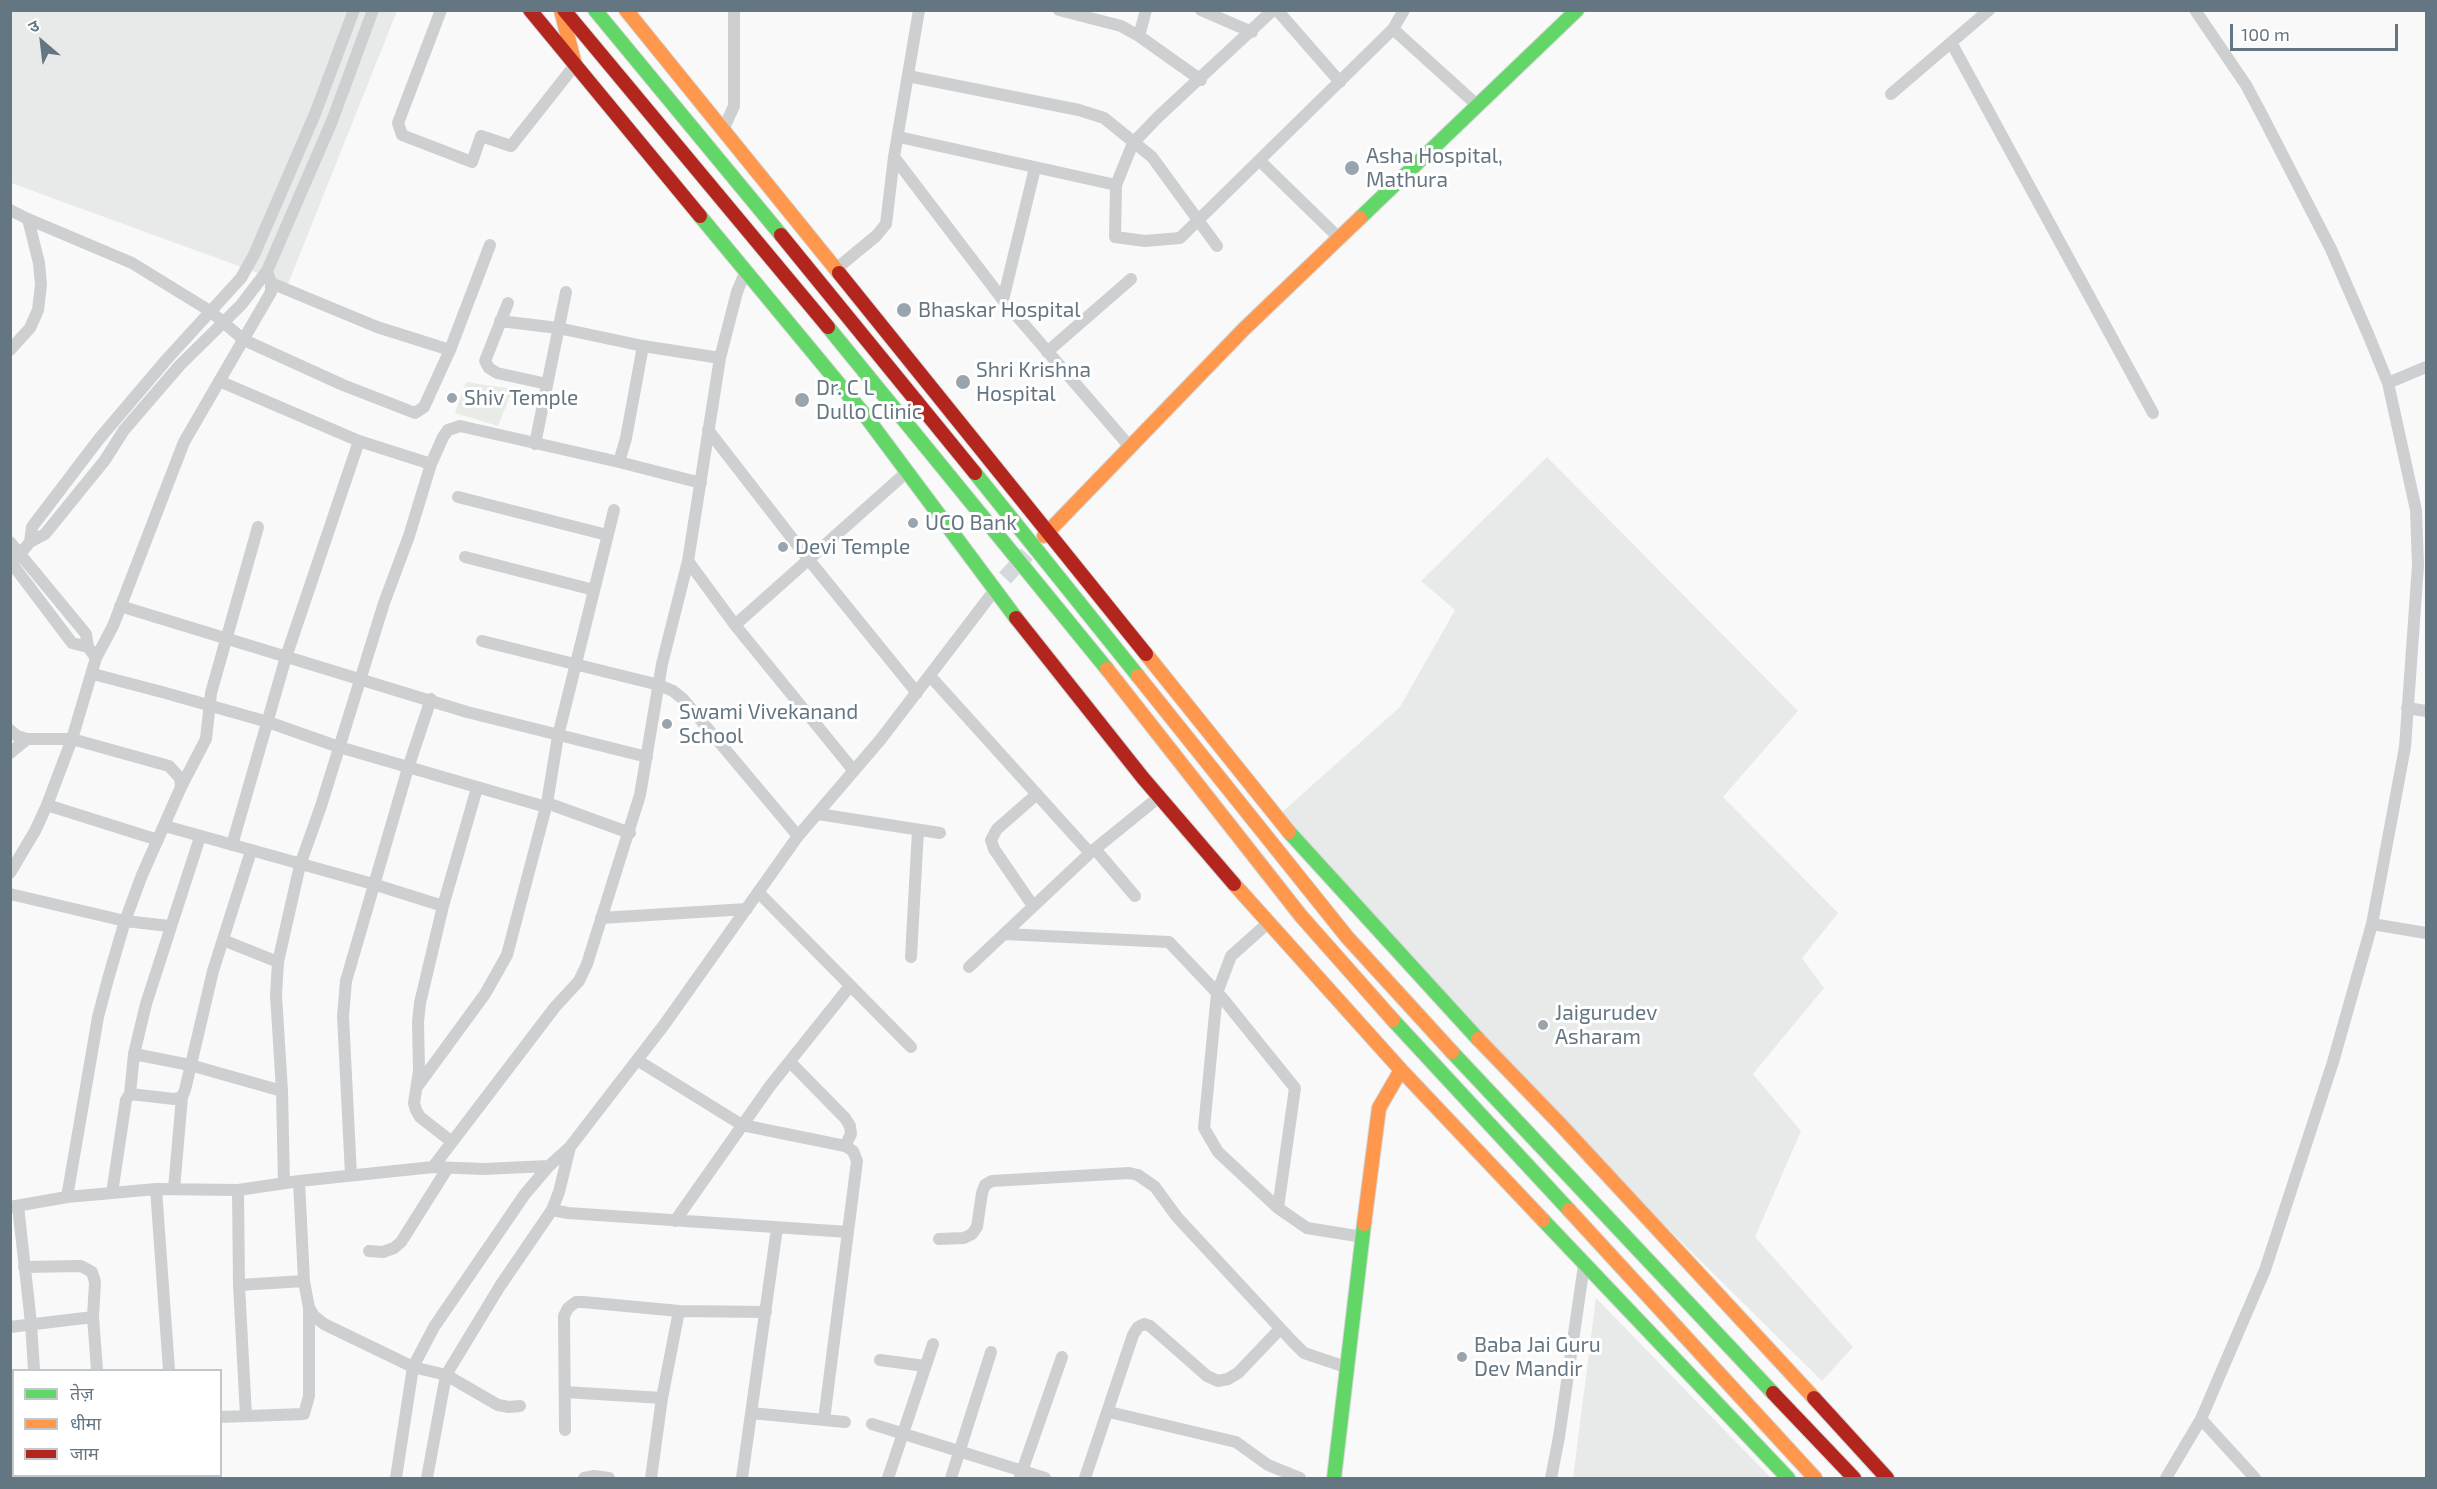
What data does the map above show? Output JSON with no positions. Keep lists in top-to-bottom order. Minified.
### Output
{"places":["Asha Hospital, Mathura","Bhaskar Hospital","Shri Krishna Hospital","Shiv Temple","Dr. C L Dullo Clinic","UCO Bank","Devi Temple","Swami Vivekanand School","Jaigurudev Asharam","Baba Jai Guru Dev Mandir"],"legend":["तेज़","धीमा","जाम"],"scale_bar":"100 m","north":"top left"}
